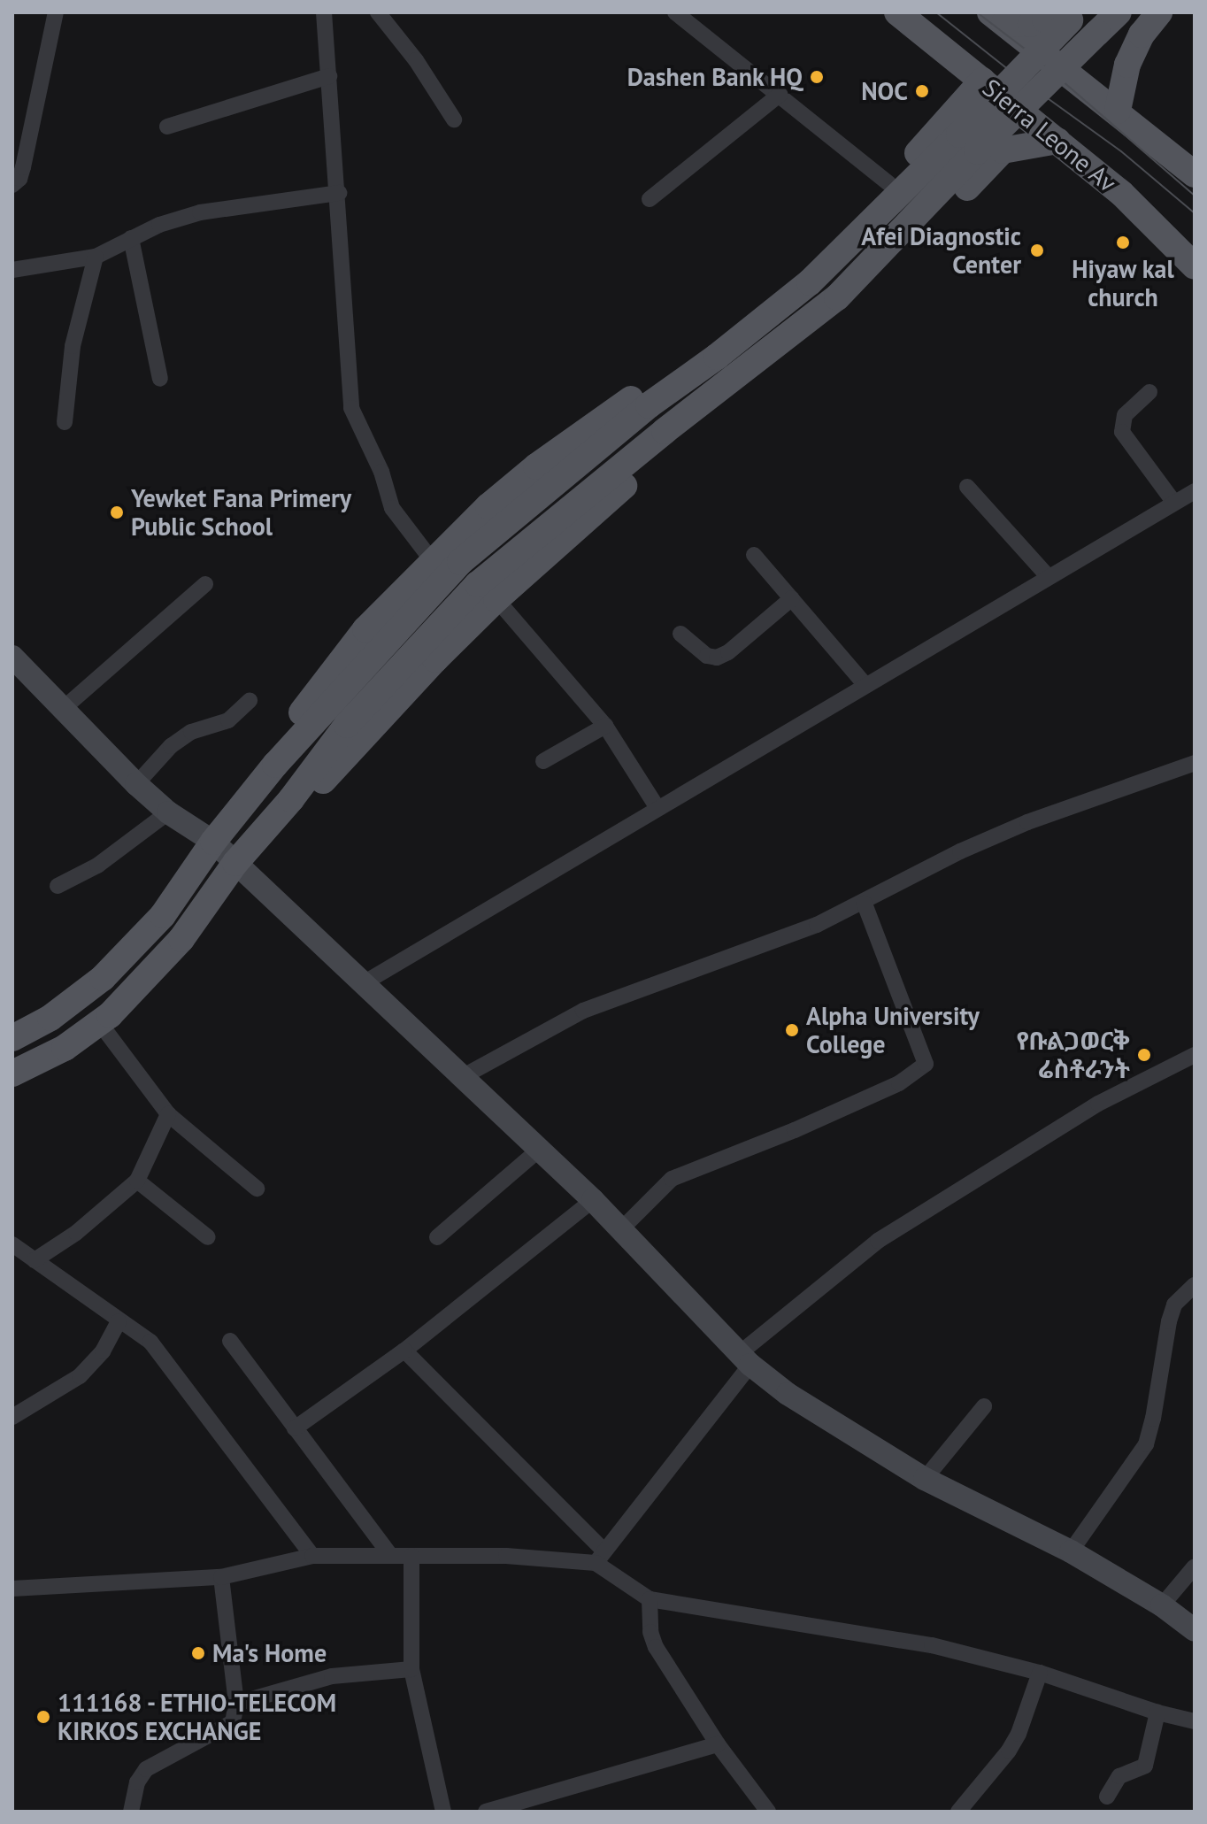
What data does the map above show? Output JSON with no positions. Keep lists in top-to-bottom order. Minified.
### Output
{"streets":{"main road":["Sierra Leone Av"]},"places":["Dashen Bank HQ","NOC","Hiyaw kal church","Afei Diagnostic Center","Yewket Fana Primery Public School","Alpha University College","የቡልጋወርቅ ሬስቶራንት","Ma's Home","111168 - ETHIO-TELECOM KIRKOS EXCHANGE"]}
